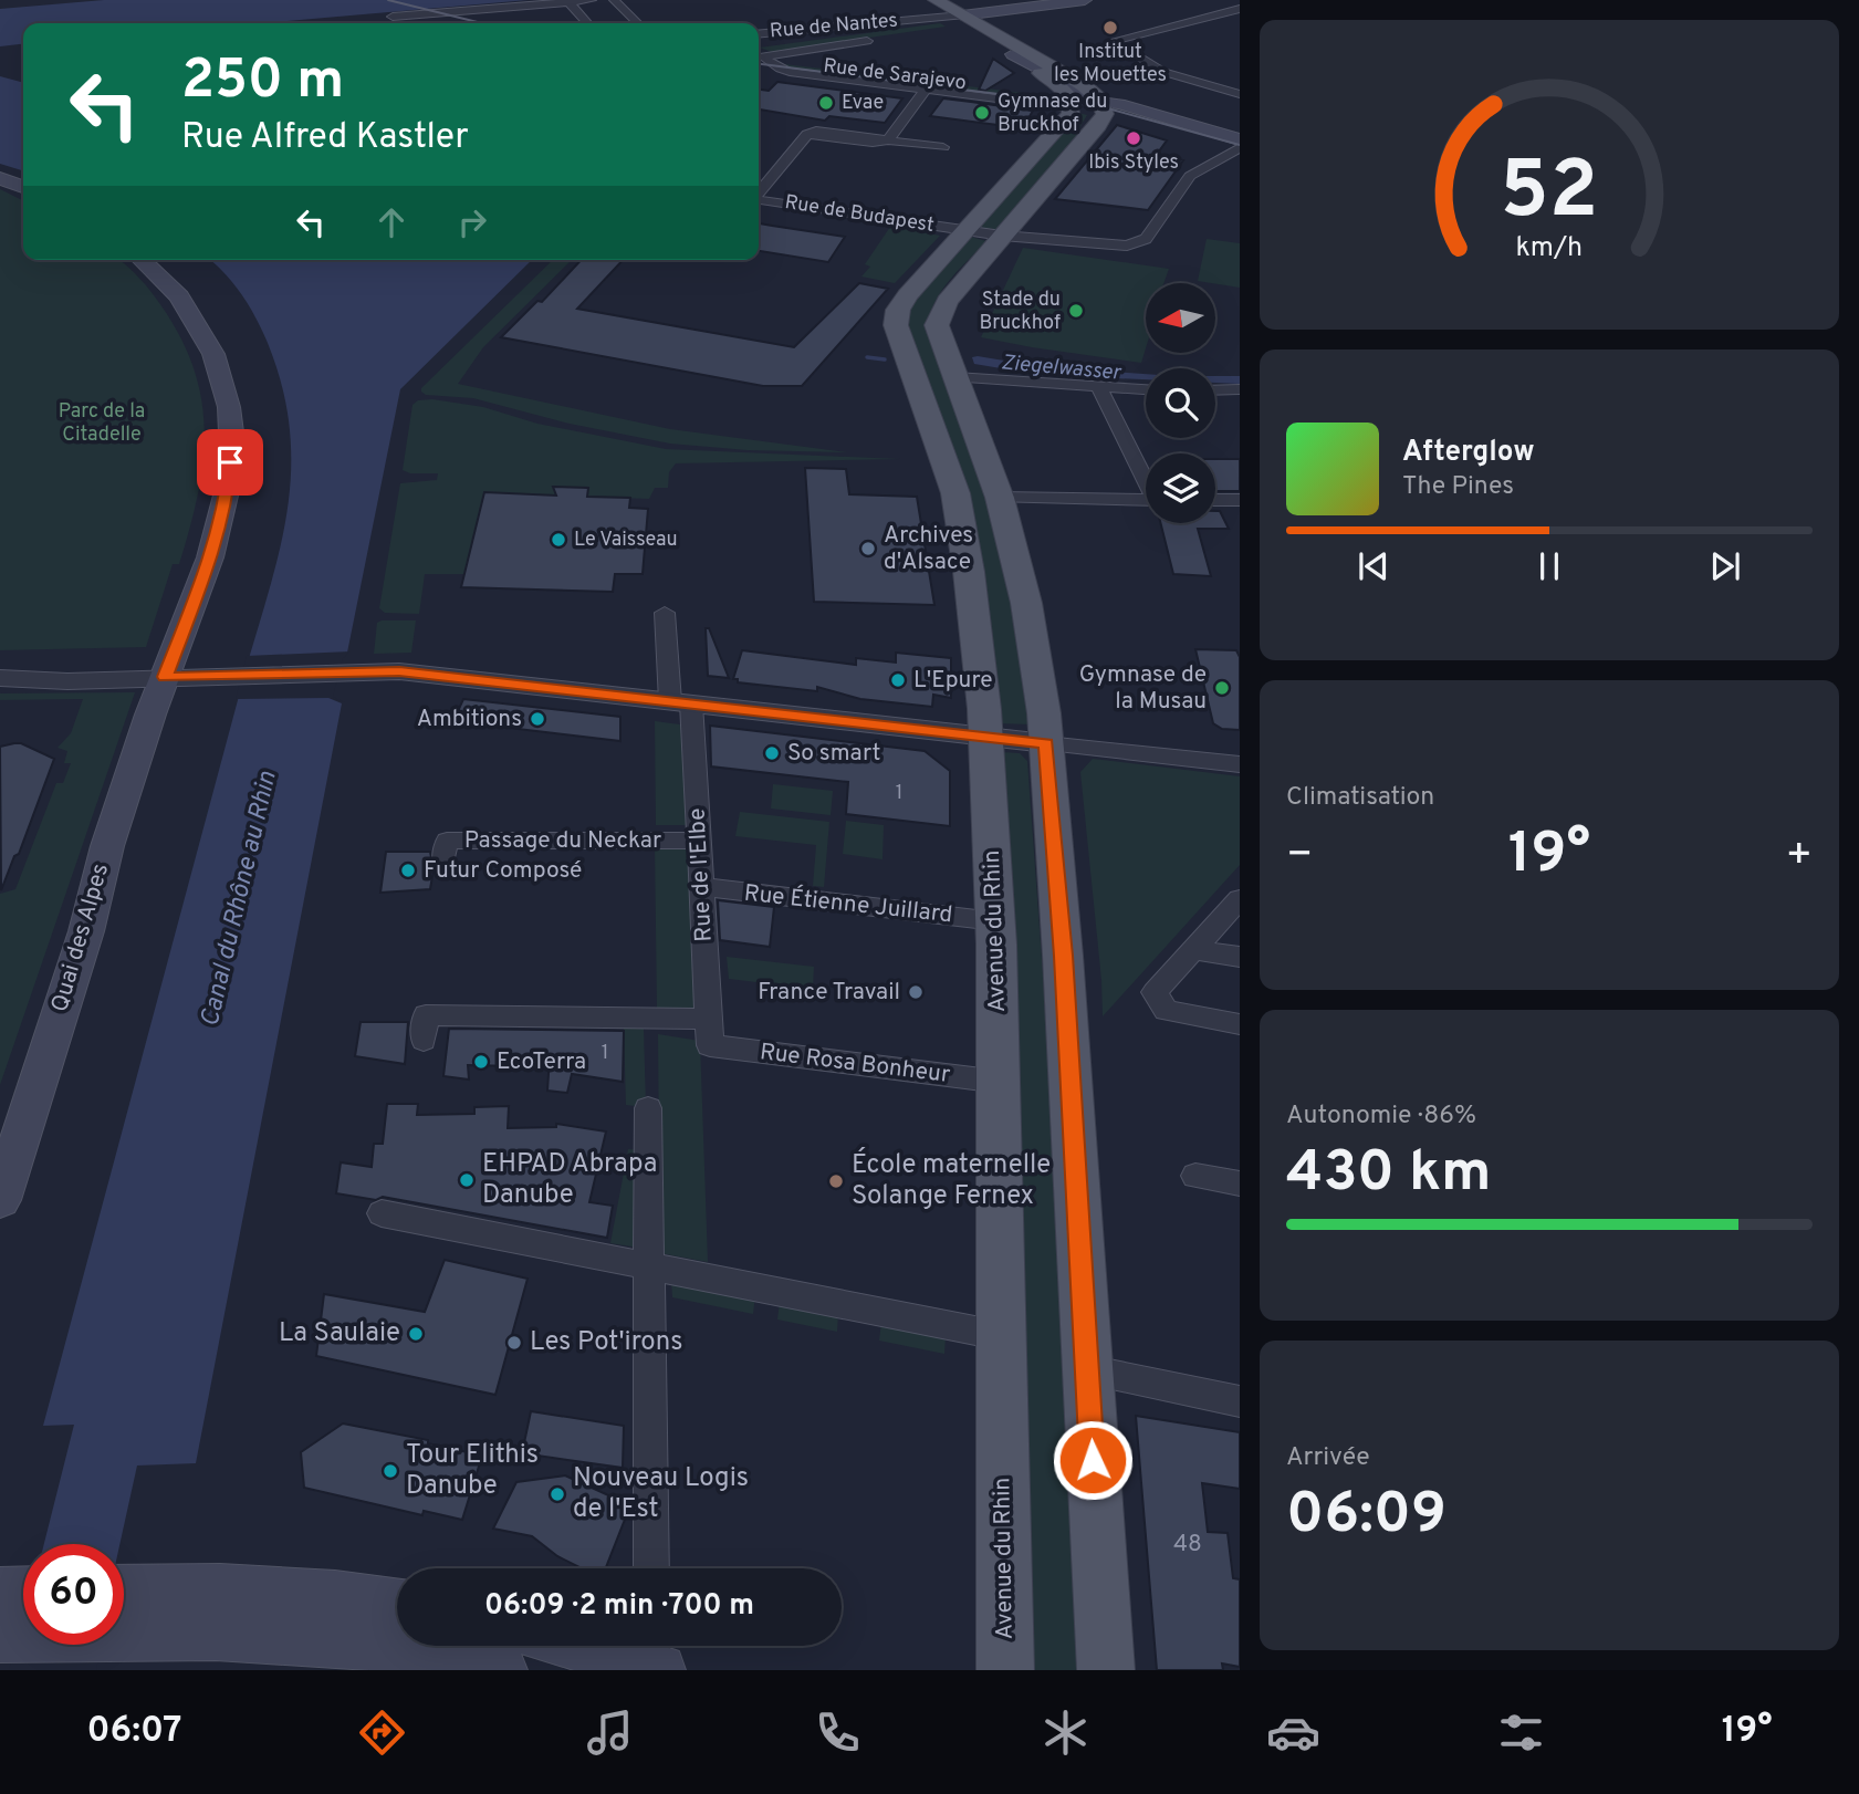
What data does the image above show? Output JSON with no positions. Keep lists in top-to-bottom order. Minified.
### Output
{"streets":{"main road":["Avenue du Rhin","Quai des Alpes"],"street":["Rue de Nantes","Rue de Sarajevo","Rue de Budapest","Passage du Neckar","Rue de l'Elbe","Rue Étienne Juillard","Rue Rosa Bonheur"]},"crossings":[["Rue de Sarajevo","Avenue du Rhin"],["Rue de Budapest","Avenue du Rhin"],["Passage du Neckar","Rue de l'Elbe"],["Rue de l'Elbe","Rue Étienne Juillard"],["Rue de l'Elbe","Rue Rosa Bonheur"],["Rue Étienne Juillard","Avenue du Rhin"],["Avenue du Rhin","Rue Rosa Bonheur"]],"water":["Ziegelwasser","Canal du Rhône au Rhin"],"parks":["Parc de la Citadelle"],"places":["Institut les Mouettes","Evae","Gymnase du Bruckhof","Ibis Styles","Stade du Bruckhof","Le Vaisseau","Archives d'Alsace","L'Epure","Gymnase de la Musau","Ambitions","So smart","Futur Composé","France Travail","EcoTerra","EHPAD Abrapa Danube","École maternelle Solange Fernex","La Saulaie","Les Pot'irons","Tour Elithis Danube","Nouveau Logis de l'Est"],"house_numbers":["1","1","48"],"north":"left","page":{"turn":["250 m","Rue Alfred Kastler"],"song":["Afterglow","The Pines"],"tile":["Climatisation",["Autonomie · 86%","430 km"],["Arrivée","06:09"]],"heat":["−","19°","+"],"limit":"60","trip":"06:09 · 2 min · 700 m","tabs":["06:07","19°"],"gauge":["52","km/h"]}}
